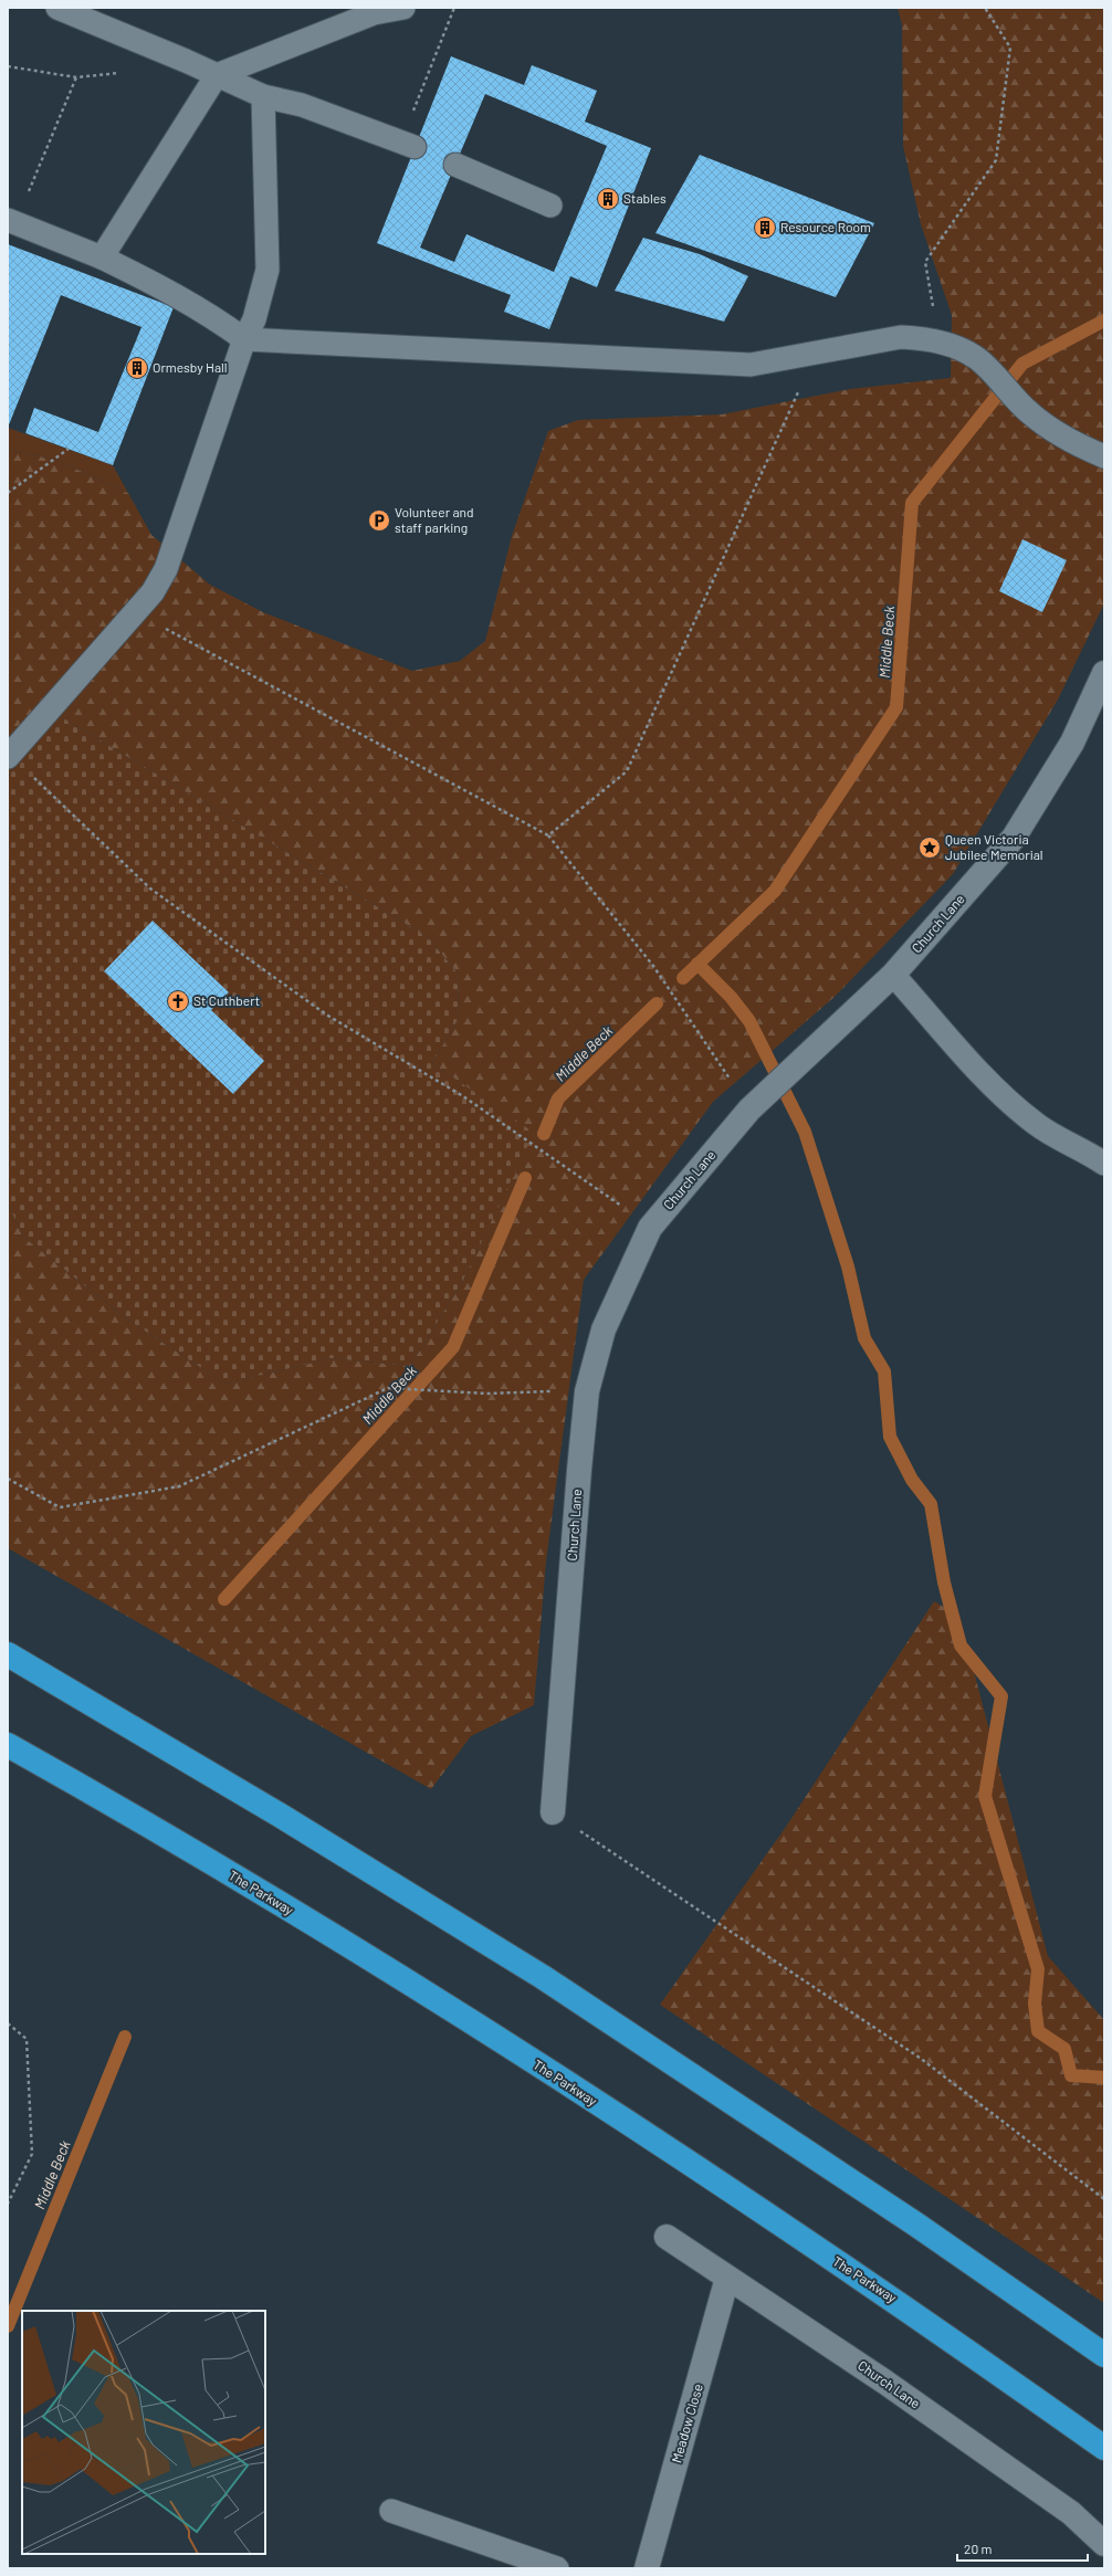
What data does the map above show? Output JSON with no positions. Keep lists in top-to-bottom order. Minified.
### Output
{"streets":{"highway":["The Parkway"],"street":["Church Lane","Meadow Close"]},"crossings":[["Church Lane","Meadow Close"]],"water":["Middle Beck"],"places":{"building":["Stables","Resource Room","Ormesby Hall"],"parking":["Volunteer and staff parking"],"place":["Queen Victoria Jubilee Memorial"],"church":["St Cuthbert"]},"scale_bar":"20 m"}
